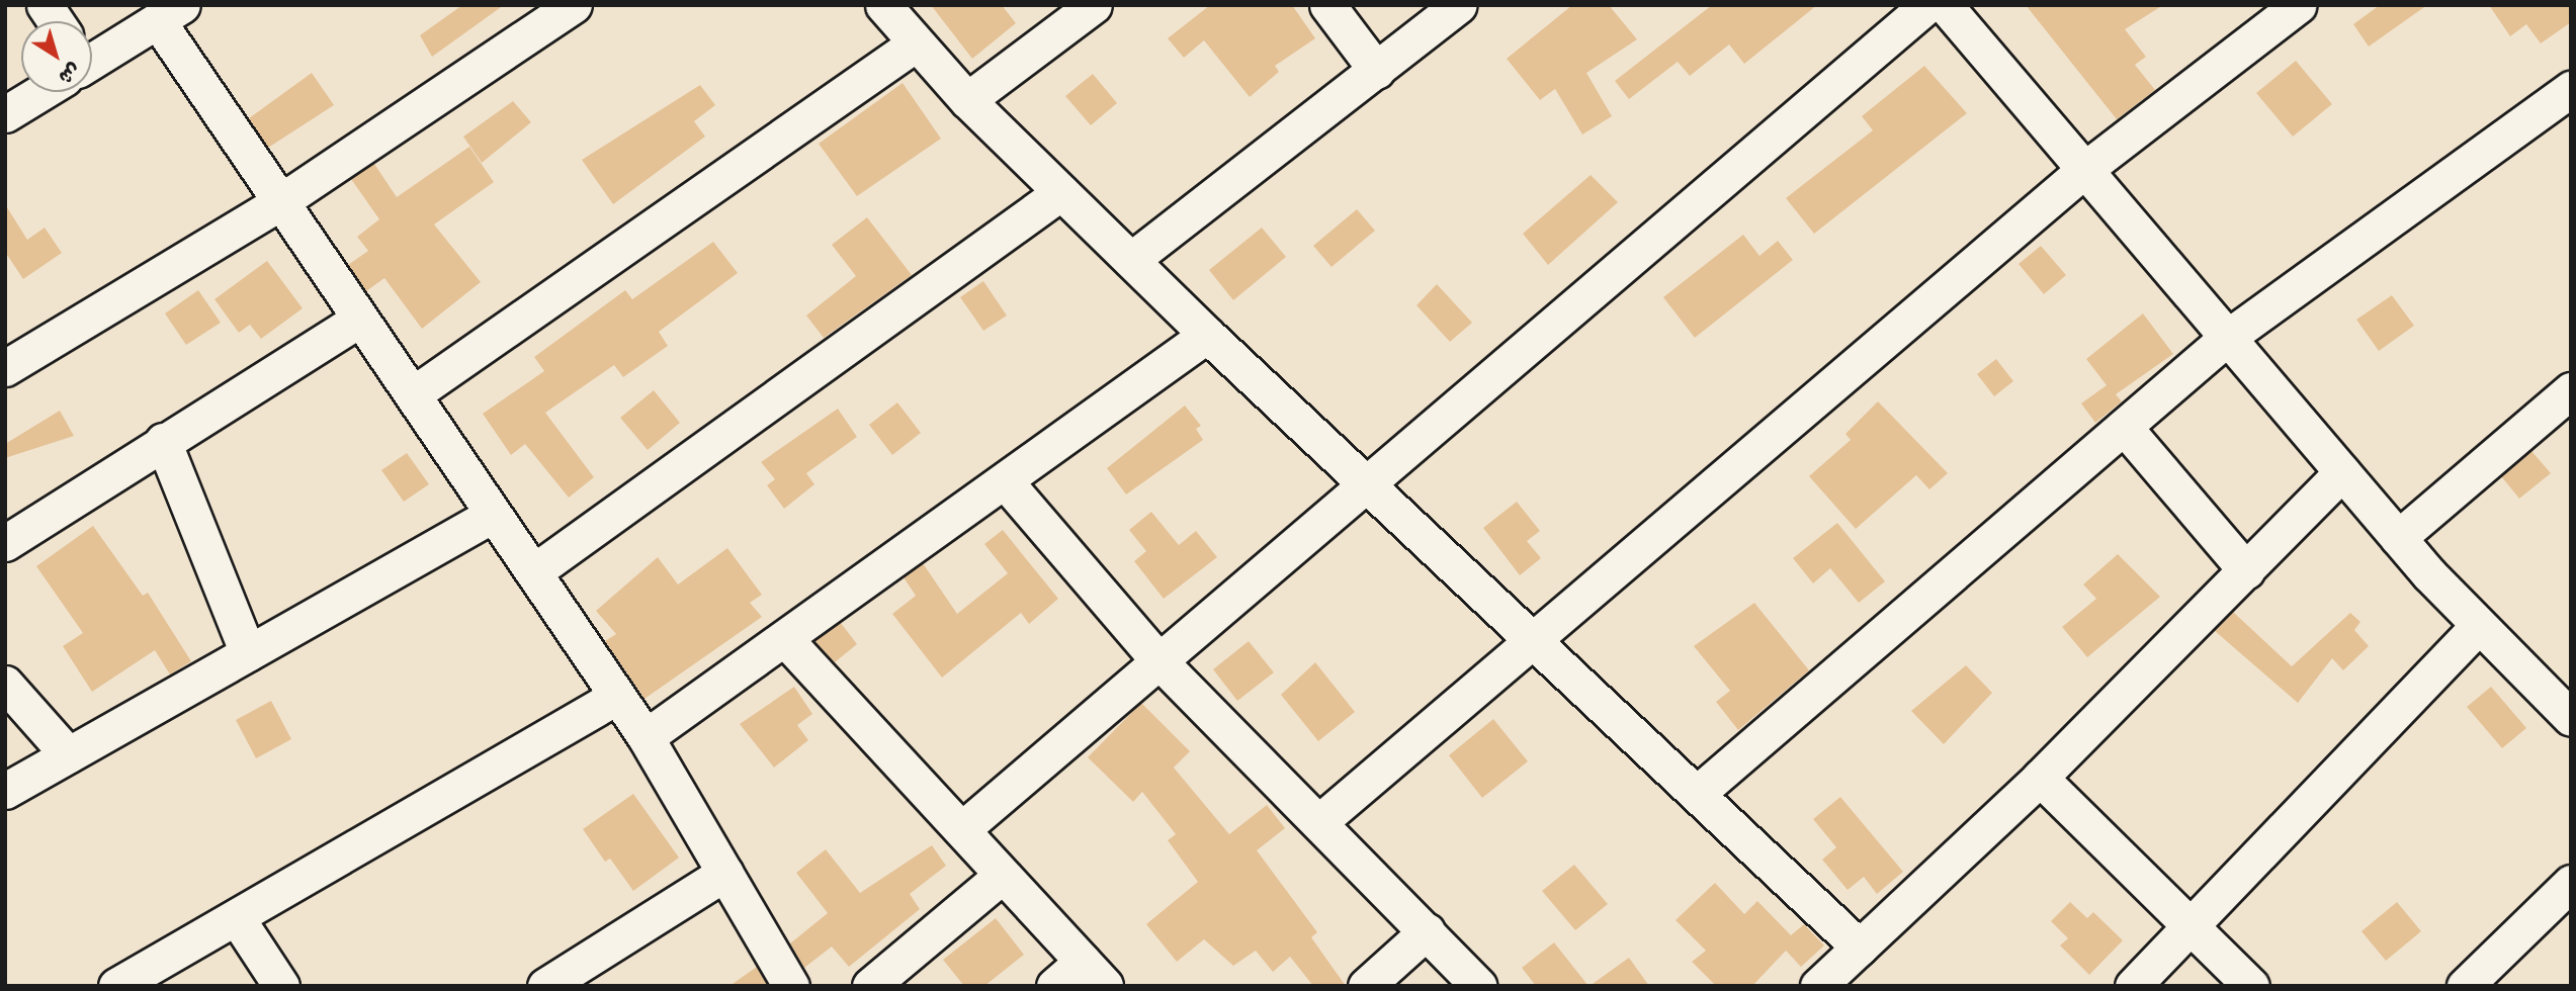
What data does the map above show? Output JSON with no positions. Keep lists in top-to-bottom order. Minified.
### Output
{"north":"bottom right"}
